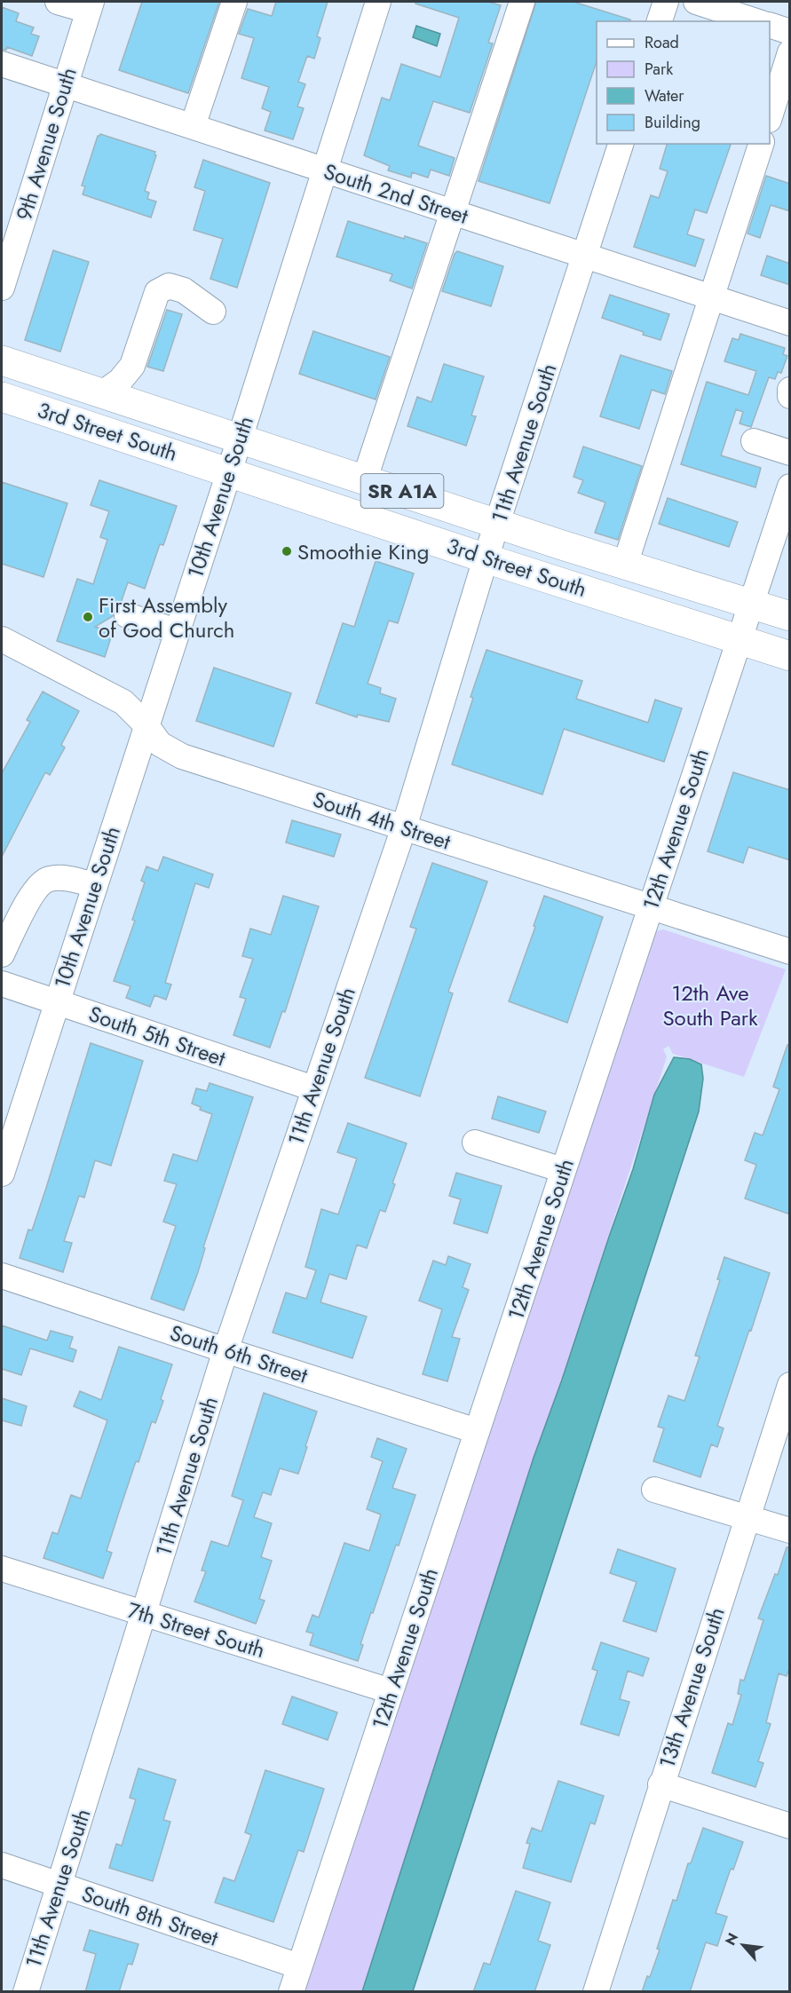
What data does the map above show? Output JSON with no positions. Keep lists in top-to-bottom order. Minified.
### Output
{"streets":{"main road":["3rd Street South","SR A1A"],"street":["9th Avenue South","South 2nd Street","11th Avenue South","10th Avenue South","South 4th Street","12th Avenue South","South 5th Street","South 6th Street","7th Street South","13th Avenue South","South 8th Street"]},"crossings":[["9th Avenue South","South 2nd Street"],["South 2nd Street","11th Avenue South"],["South 2nd Street","10th Avenue South"],["3rd Street South","11th Avenue South"],["3rd Street South","10th Avenue South"],["3rd Street South","12th Avenue South"],["11th Avenue South","South 4th Street"],["11th Avenue South","South 5th Street"],["11th Avenue South","South 6th Street"],["11th Avenue South","7th Street South"],["11th Avenue South","South 8th Street"],["10th Avenue South","South 4th Street"],["10th Avenue South","South 5th Street"],["South 4th Street","12th Avenue South"],["12th Avenue South","South 6th Street"],["12th Avenue South","7th Street South"],["12th Avenue South","South 8th Street"]],"parks":["12th Ave South Park"],"places":["Smoothie King","First Assembly of God Church"],"legend":["Road","Park","Water","Building"],"north":"top left"}
